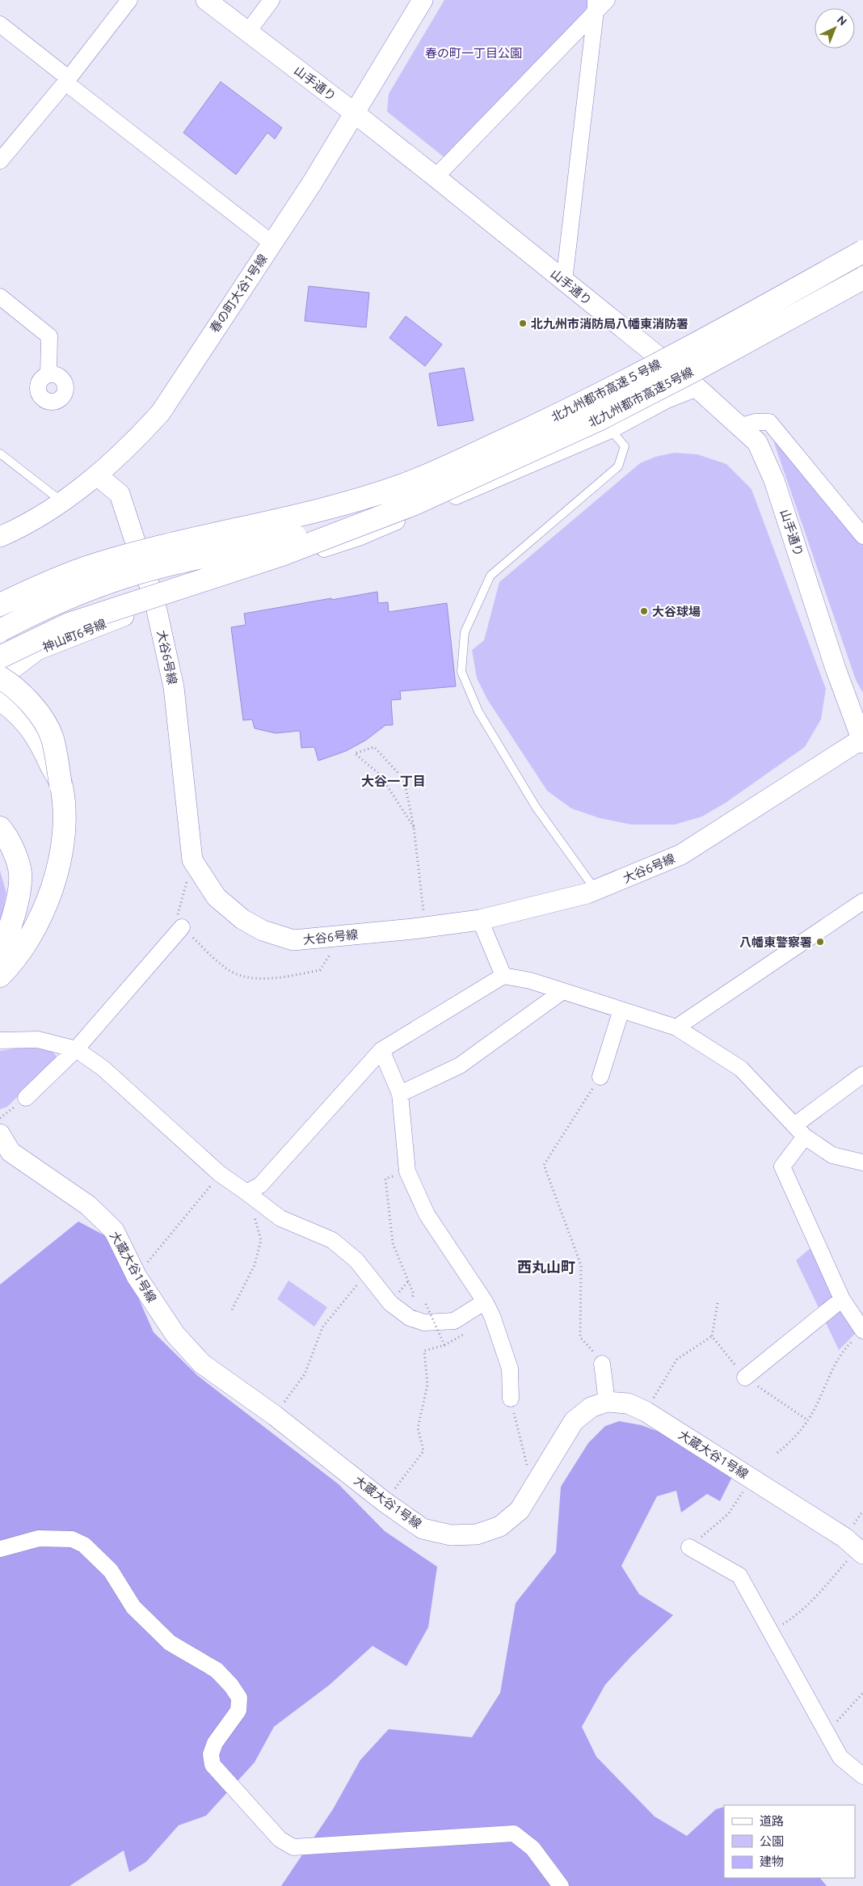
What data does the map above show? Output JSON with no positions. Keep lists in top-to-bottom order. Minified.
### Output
{"streets":{"highway":["北九州都市高速５号線","北九州都市高速5号線"],"street":["山手通り","春の町大谷1号線","神山町6号線","大谷6号線","大蔵大谷1号線"]},"crossings":[["山手通り","春の町大谷1号線"],["山手通り","大谷6号線"],["春の町大谷1号線","大谷6号線"],["神山町6号線","大谷6号線"]],"districts":["大谷一丁目","西丸山町"],"parks":["春の町一丁目公園"],"places":["北九州市消防局八幡東消防署","大谷球場","八幡東警察署"],"legend":["道路","公園","建物"],"north":"top right"}
